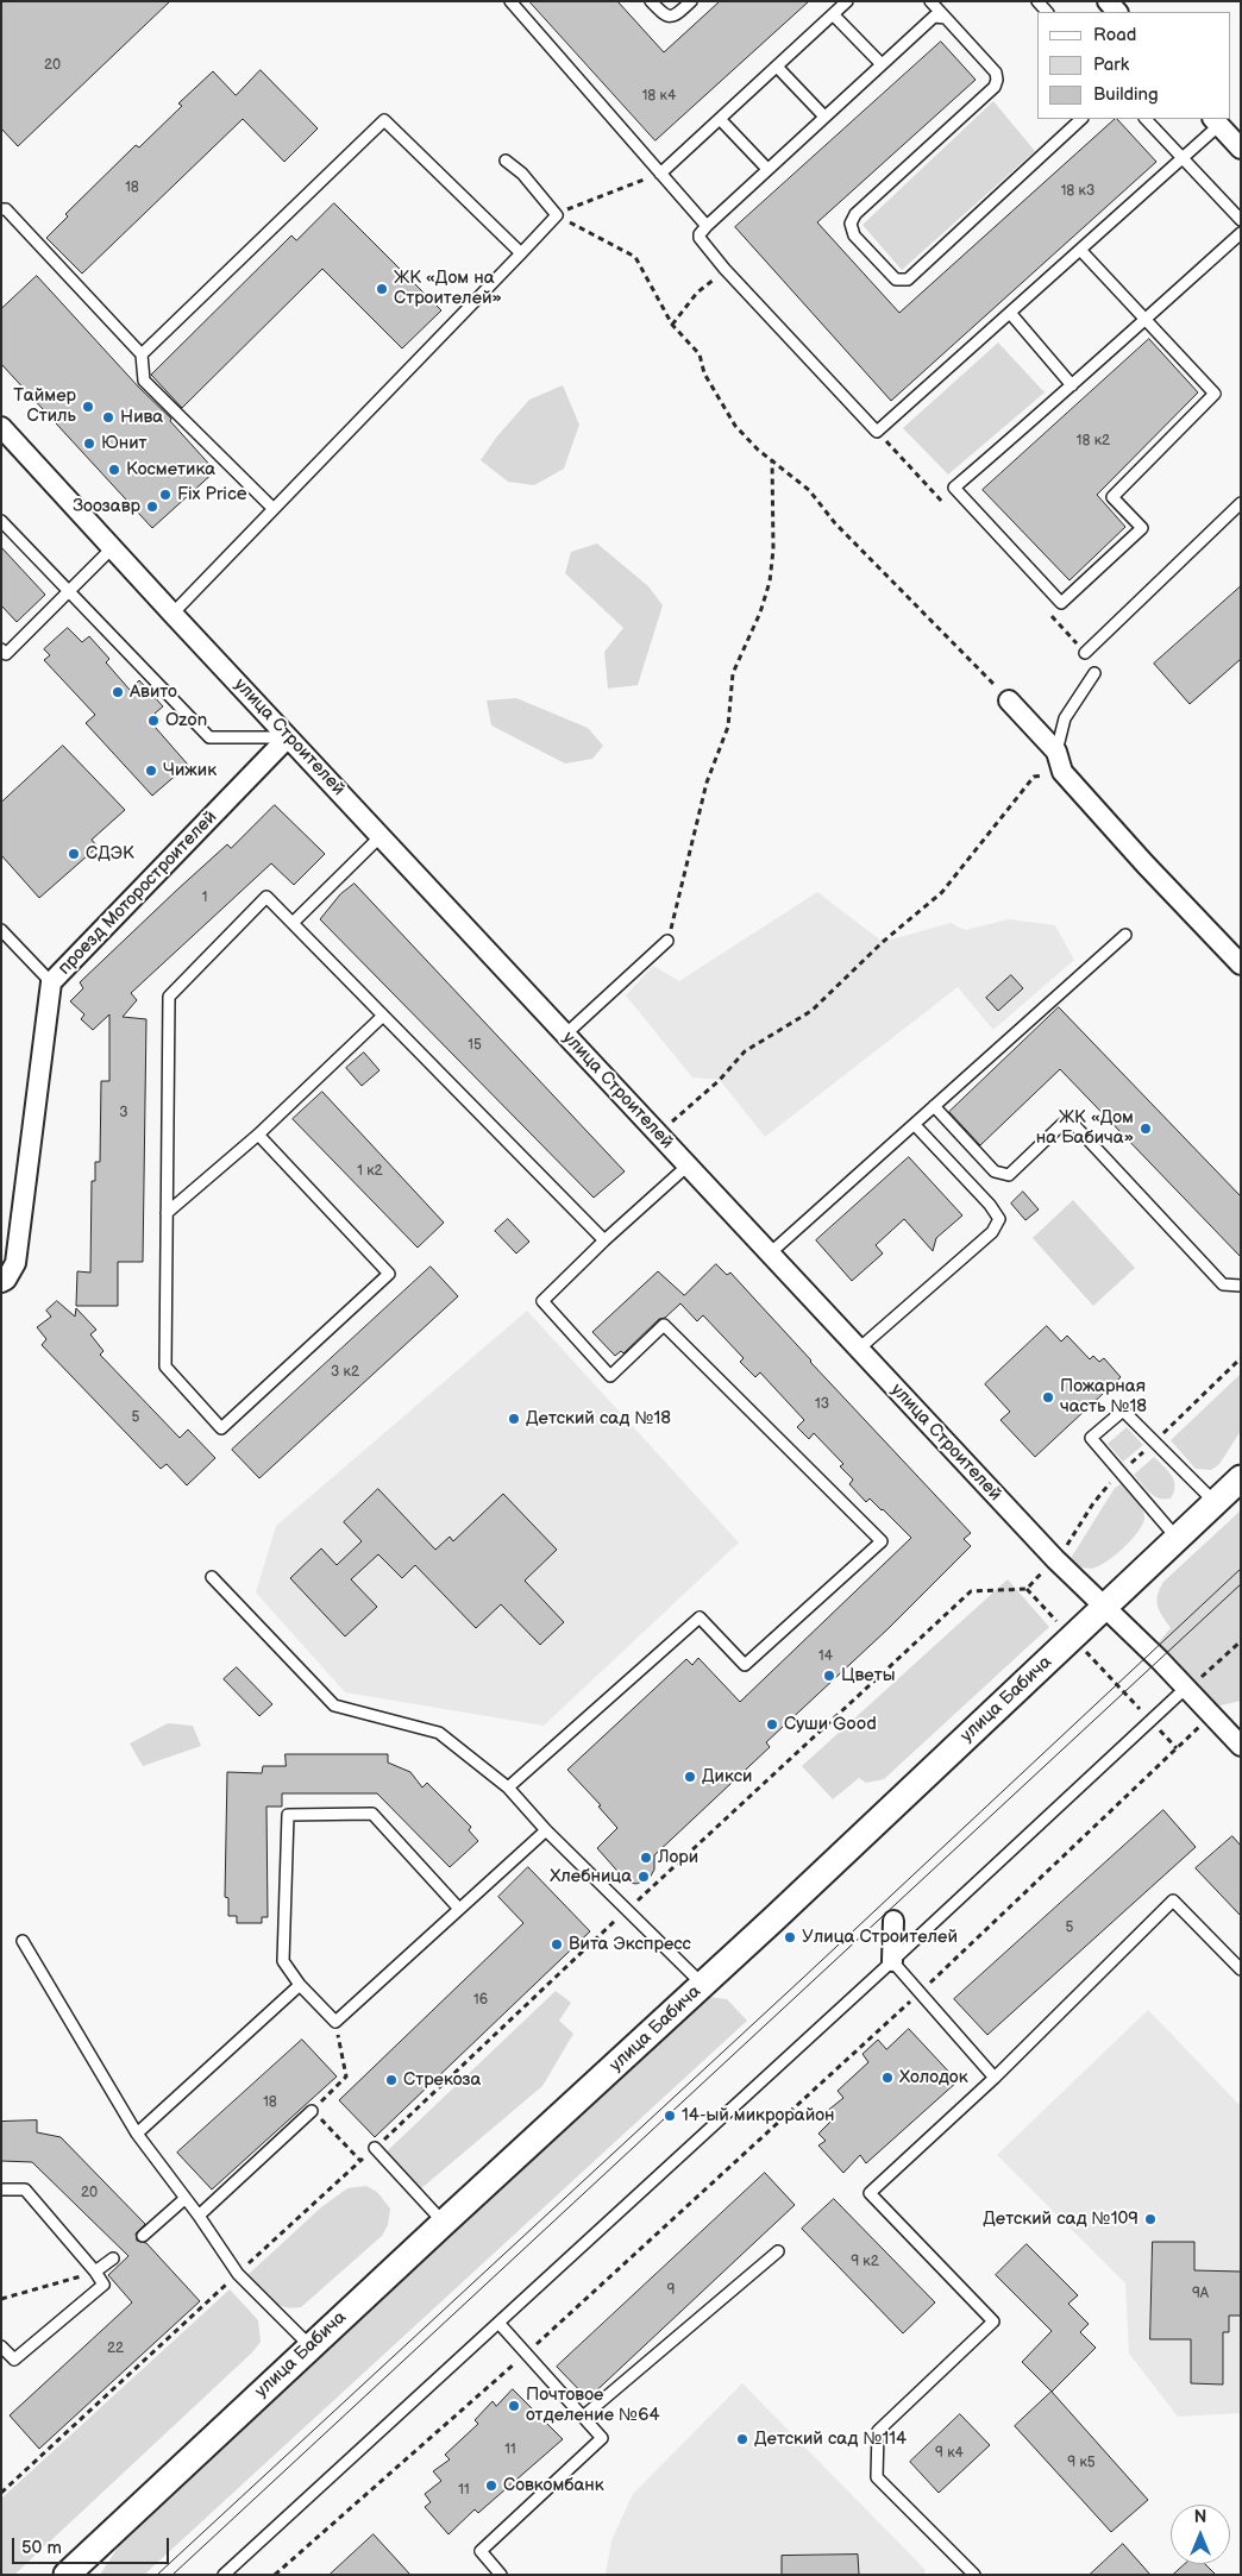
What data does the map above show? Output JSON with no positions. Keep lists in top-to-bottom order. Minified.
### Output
{"streets":{"street":["улица Строителей","проезд Моторостроителей","улица Бабича"]},"crossings":[["улица Строителей","проезд Моторостроителей"],["улица Строителей","улица Бабича"]],"places":["ЖК «Дом на Строителей»","Таймер Стиль","Нива","Юнит","Косметика","Fix Price","Зоозавр","Авито","Ozon","Чижик","СДЭК","ЖК «Дом на Бабича»","Пожарная часть №18","Детский сад №18","Цветы","Суши Good","Дикси","Лори","Хлебница","Улица Строителей","Вита Экспресс","Холодок","Стрекоза","14-ый микрорайон","Детский сад №109","Почтовое отделение №64","Детский сад №114","Совкомбанк"],"house_numbers":["20","18 к4","18","18 к3","18 к2","1","15","3","1 к2","3 к2","13","5","14","5","16","18","20","9 к2","9","9А","22","11","9 к4","9 к5","11"],"legend":["Road","Park","Building"],"scale_bar":"50 m","north":"top"}
